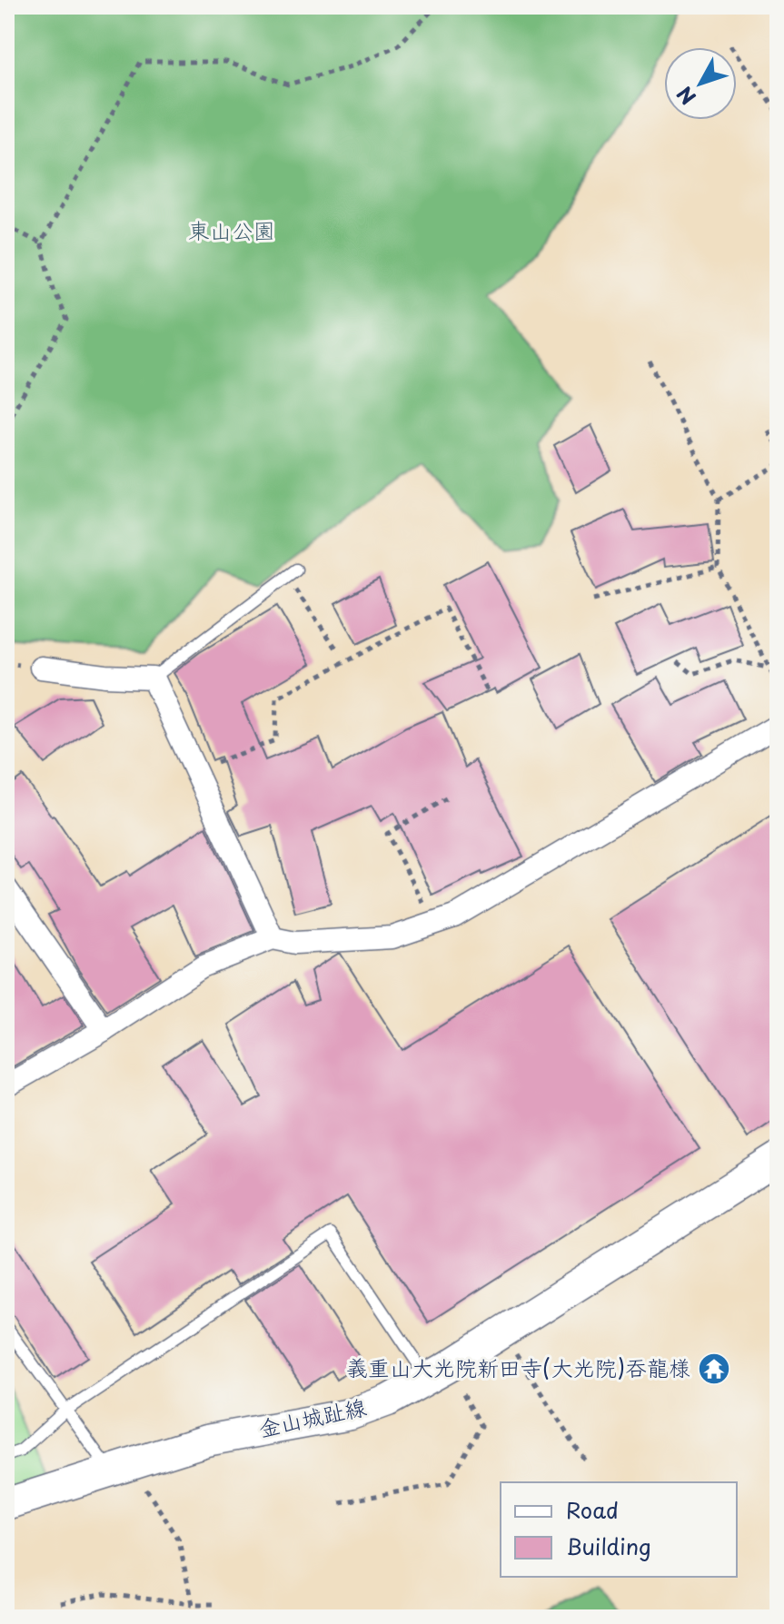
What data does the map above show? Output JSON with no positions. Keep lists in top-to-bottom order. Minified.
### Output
{"streets":{"main road":["金山城趾線"]},"parks":["東山公園"],"places":{"temple":["義重山大光院新田寺(大光院)吞龍様"]},"legend":["Road","Building"],"north":"bottom left"}
